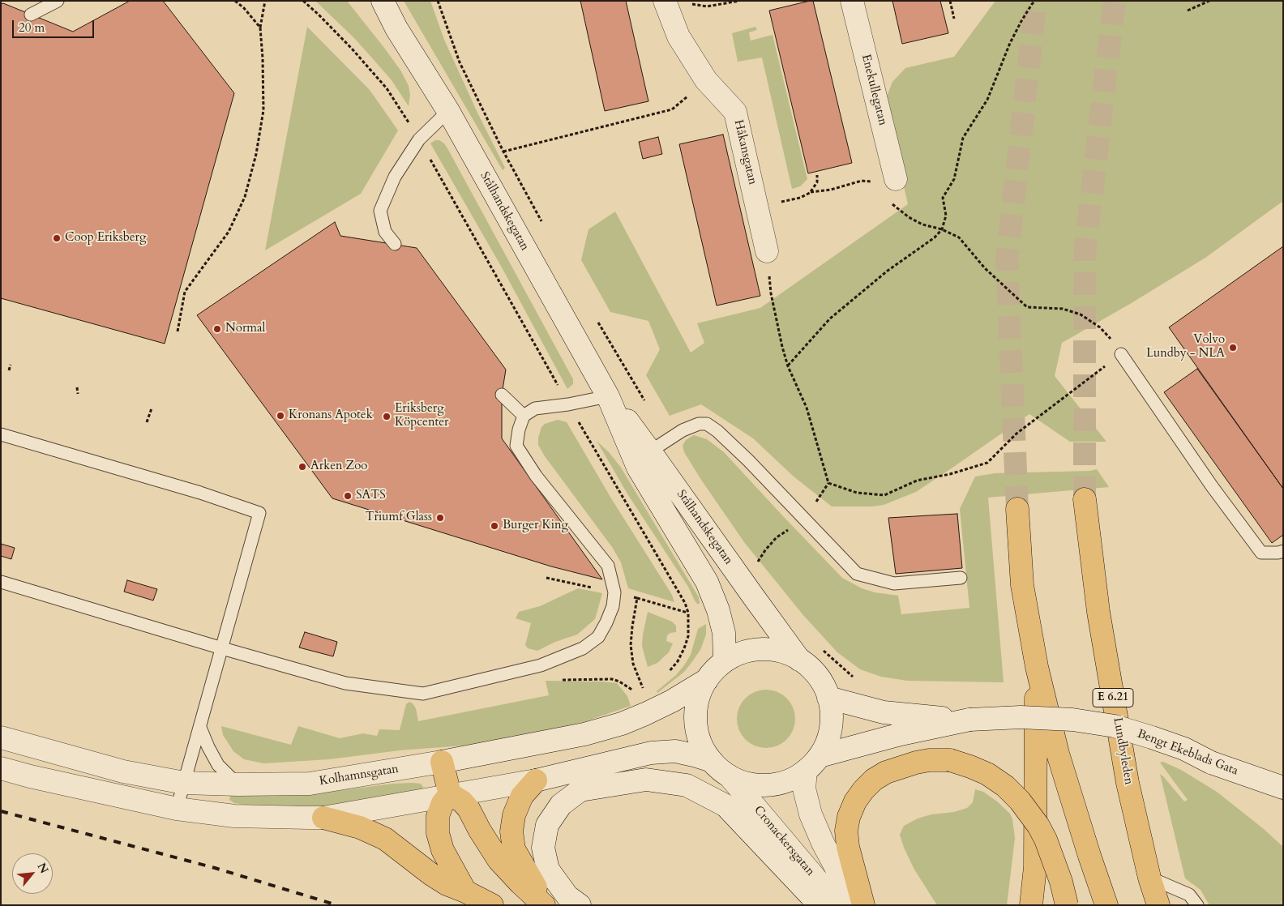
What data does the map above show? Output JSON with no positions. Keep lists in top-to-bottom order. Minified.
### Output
{"streets":{"highway":["E 6.21","Lundbyleden"],"street":["Enekullegatan","Håkansgatan","Stålhandskegatan","Bengt Ekeblads Gata","Kolhamnsgatan","Cronackersgatan"]},"crossings":[["Stålhandskegatan","Bengt Ekeblads Gata"],["Stålhandskegatan","Kolhamnsgatan"],["Stålhandskegatan","Cronackersgatan"],["Bengt Ekeblads Gata","Kolhamnsgatan"],["Bengt Ekeblads Gata","Cronackersgatan"],["Kolhamnsgatan","Cronackersgatan"]],"places":["Coop Eriksberg","Normal","Volvo Lundby - NLA","Kronans Apotek","Eriksberg Köpcenter","Arken Zoo","SATS","Triumf Glass","Burger King"],"scale_bar":"20 m","north":"top right"}
